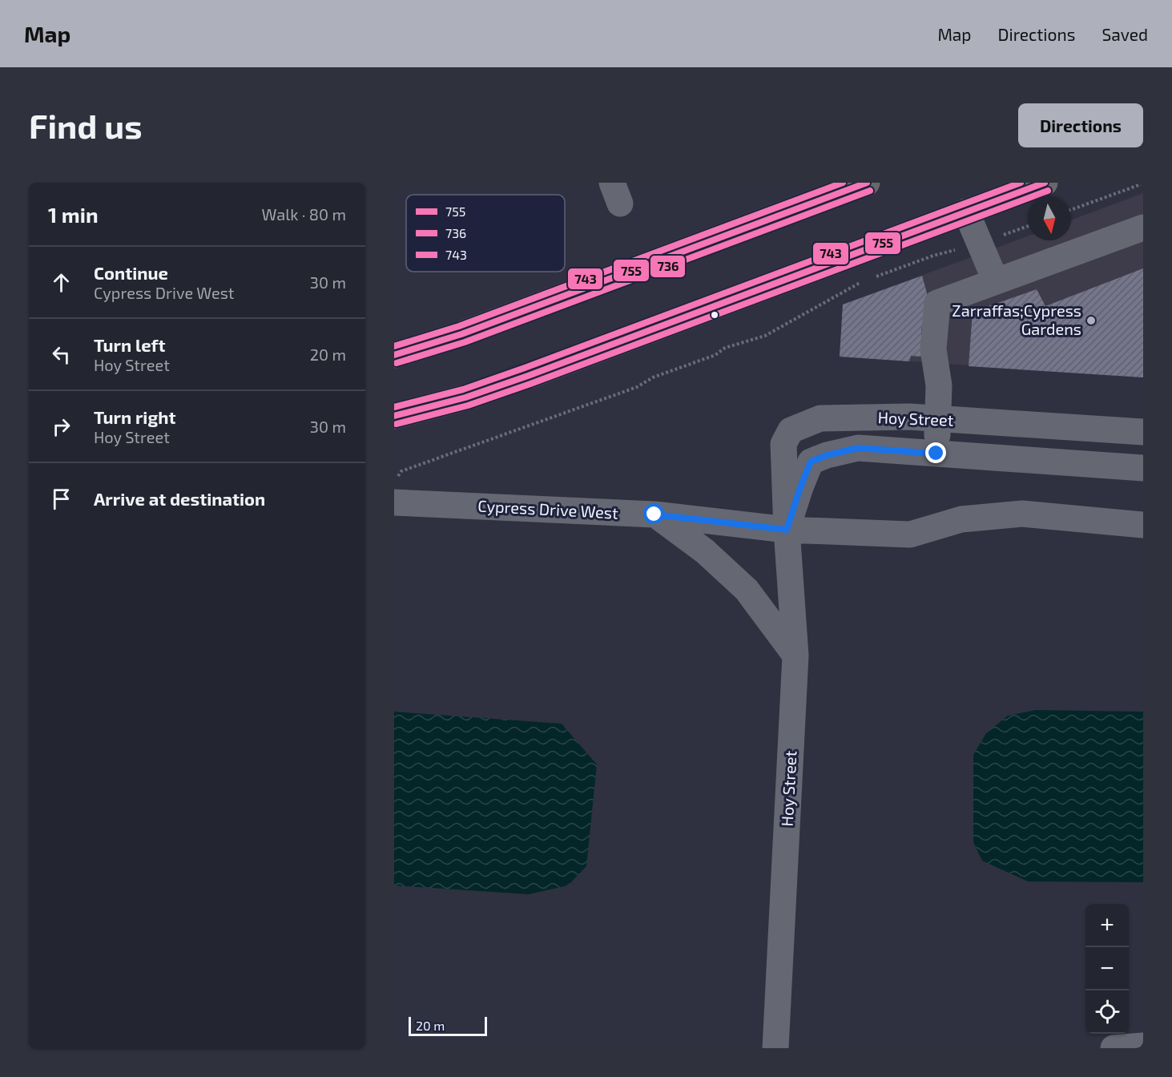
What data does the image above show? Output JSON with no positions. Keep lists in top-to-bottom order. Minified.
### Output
{"streets":{"street":["Hoy Street","Cypress Drive West"]},"crossings":[["Hoy Street","Cypress Drive West"]],"places":["Zarraffas;Cypress Gardens"],"lines":["transit line 755","transit line 743","transit line 736"],"legend":["755","736","743"],"scale_bar":"20 m","north":"bottom","page":{"header":"Map","nav":["Map","Directions","Saved"],"buttons":"Directions","title":"Find us","heading":["1 min","Walk · 80 m"],"list":[["Continue","Cypress Drive West","30 m"],["Turn left","Hoy Street","20 m"],["Turn right","Hoy Street","30 m"],"Arrive at destination"],"map_buttons":["+","−"],"scale":"20 m"}}
